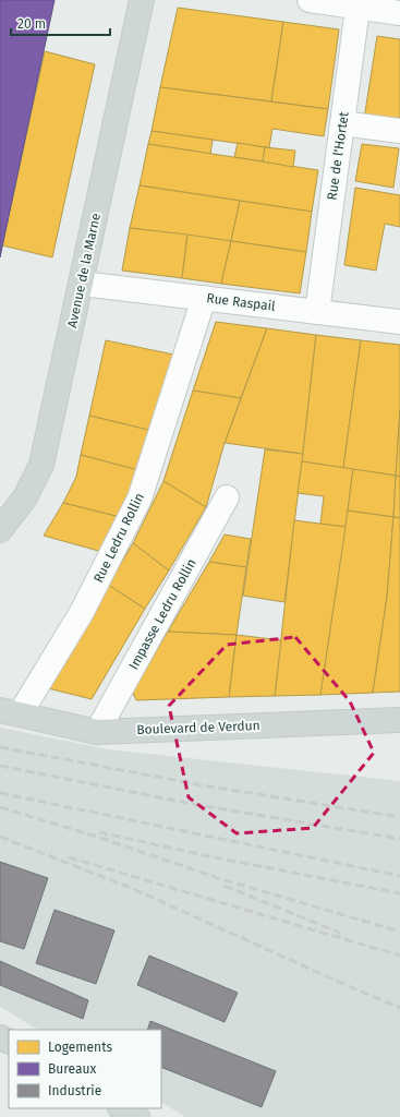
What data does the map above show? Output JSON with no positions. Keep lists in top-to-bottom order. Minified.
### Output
{"streets":{"main road":["Avenue de la Marne","Boulevard de Verdun"],"street":["Rue de l'Hortet","Rue Raspail","Rue Ledru Rollin","Impasse Ledru Rollin"]},"crossings":[["Rue de l'Hortet","Rue Raspail"],["Avenue de la Marne","Rue Raspail"],["Rue Raspail","Rue Ledru Rollin"],["Rue Ledru Rollin","Boulevard de Verdun"],["Impasse Ledru Rollin","Boulevard de Verdun"]],"legend":["Logements","Bureaux","Industrie"],"scale_bar":"20 m"}
